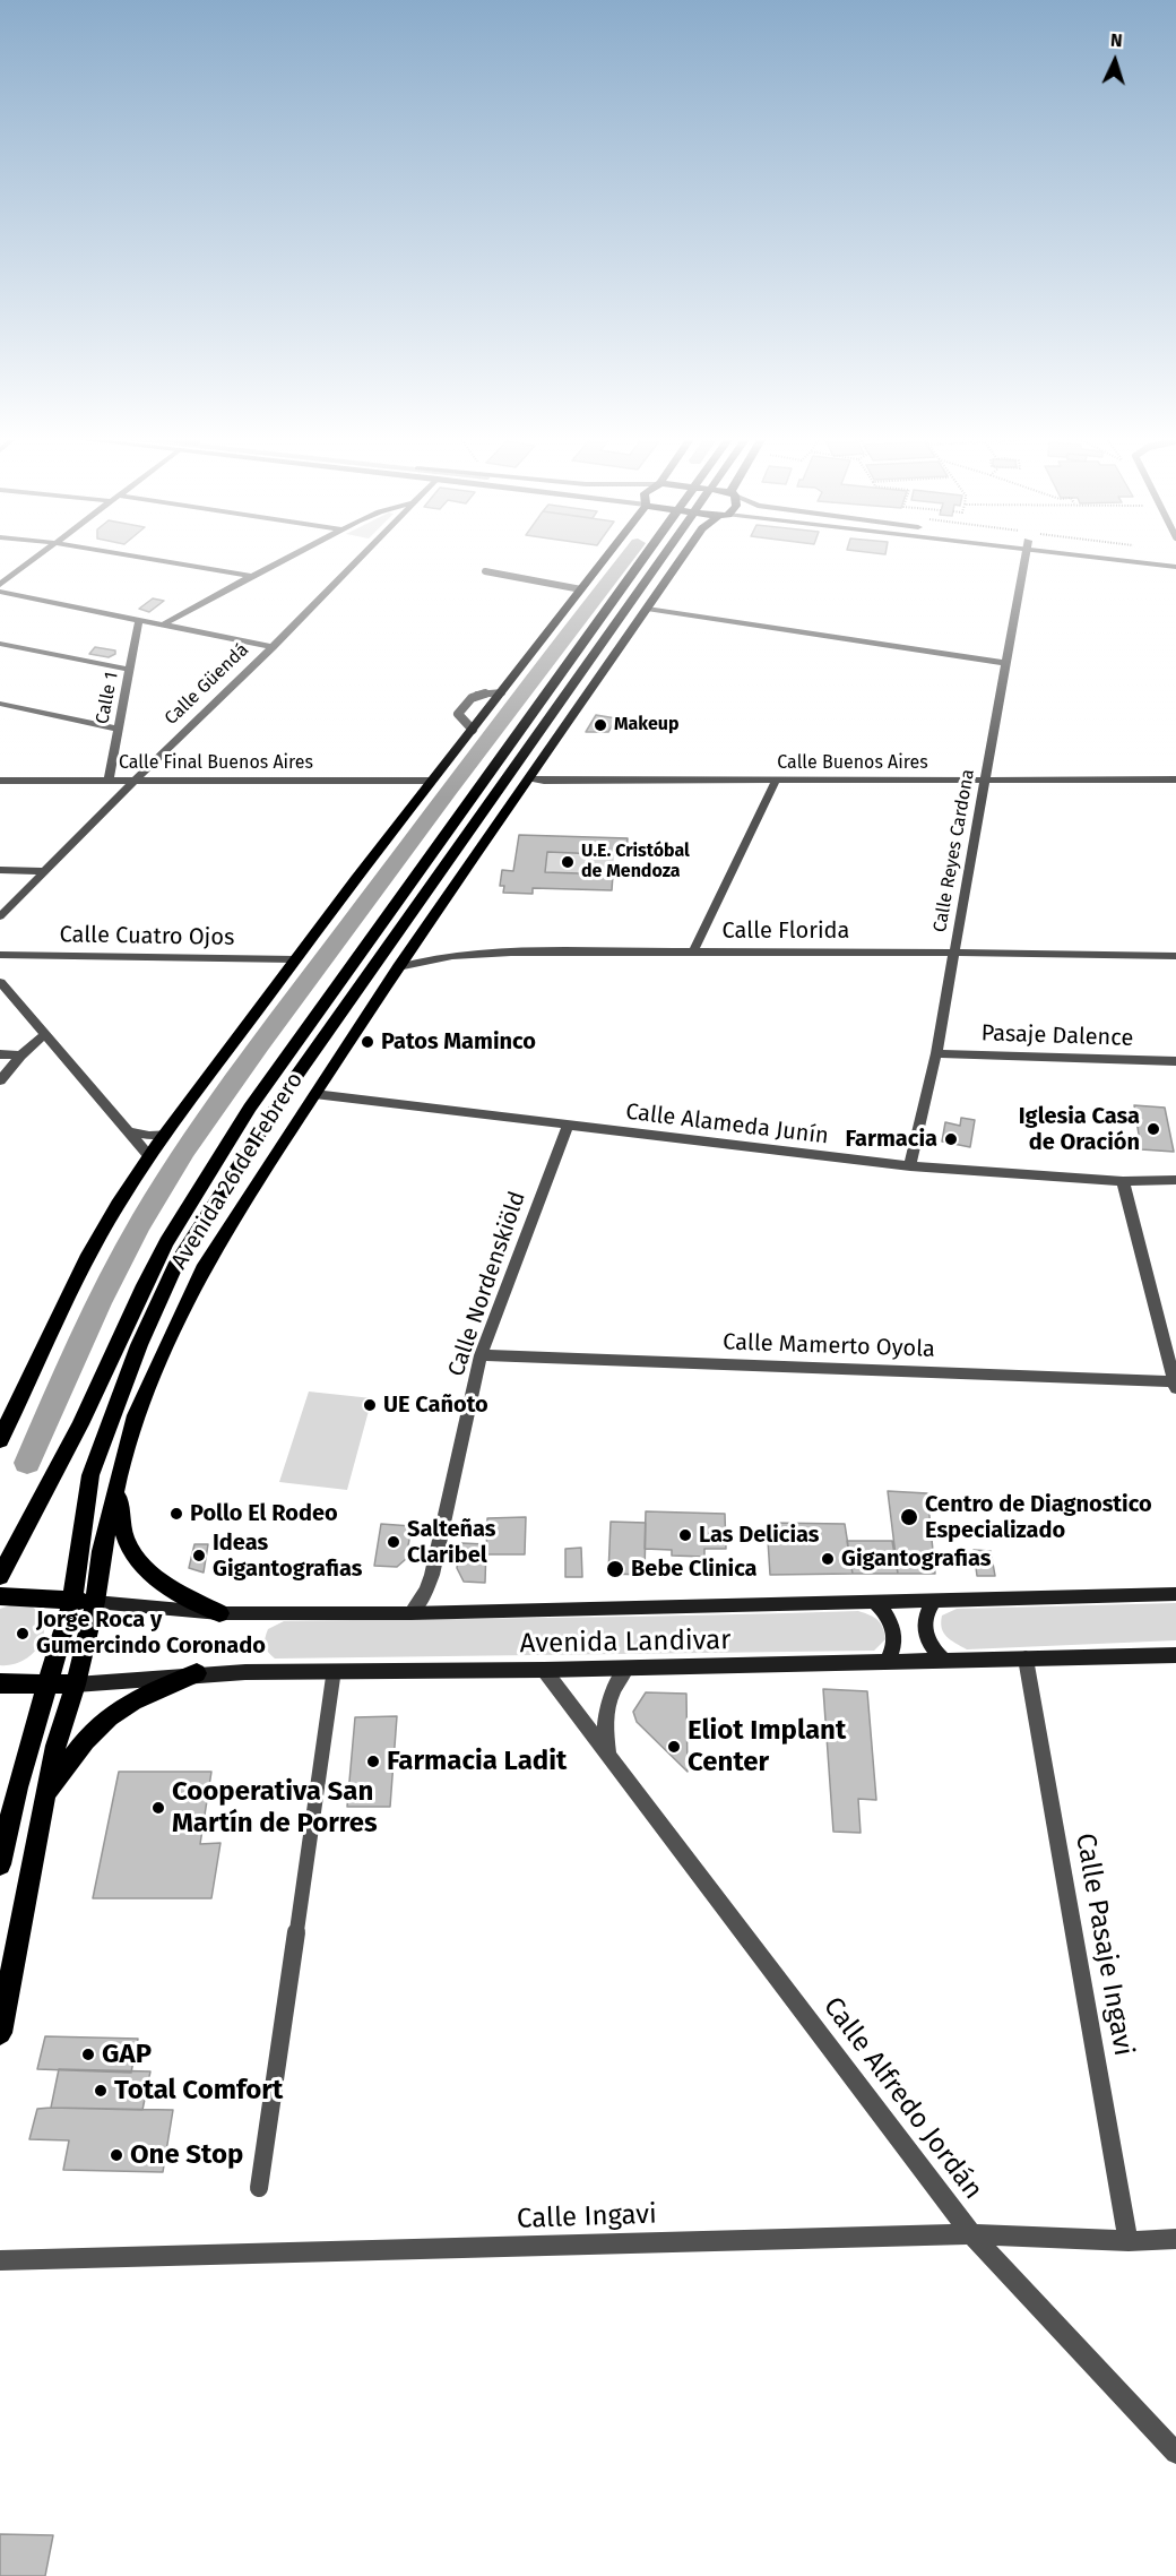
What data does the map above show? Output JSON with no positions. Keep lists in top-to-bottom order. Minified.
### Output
{"streets":{"main road":["Avenida 26 de Febrero","Avenida Landivar"],"street":["Calle Güendá","Calle 1","Calle Final Buenos Aires","Calle Buenos Aires","Calle Reyes Cardona","Calle Florida","Calle Cuatro Ojos","Pasaje Dalence","Calle Alameda Junín","Calle Nordenskiöld","Calle Mamerto Oyola","Calle Pasaje Ingavi","Calle Alfredo Jordán","Calle Ingavi"]},"crossings":[["Calle Güendá","Calle Final Buenos Aires"],["Calle 1","Calle Final Buenos Aires"],["Calle Buenos Aires","Calle Reyes Cardona"],["Calle Buenos Aires","Avenida 26 de Febrero"],["Calle Reyes Cardona","Calle Florida"],["Calle Reyes Cardona","Pasaje Dalence"],["Calle Reyes Cardona","Calle Alameda Junín"],["Calle Florida","Avenida 26 de Febrero"],["Calle Alameda Junín","Avenida 26 de Febrero"],["Calle Alameda Junín","Calle Nordenskiöld"],["Avenida 26 de Febrero","Avenida Landivar"],["Calle Nordenskiöld","Calle Mamerto Oyola"],["Calle Nordenskiöld","Avenida Landivar"],["Avenida Landivar","Calle Pasaje Ingavi"],["Avenida Landivar","Calle Alfredo Jordán"],["Calle Pasaje Ingavi","Calle Ingavi"],["Calle Alfredo Jordán","Calle Ingavi"]],"places":["Makeup","U.E. Cristóbal de Mendoza","Patos Maminco","Iglesia Casa de Oración","Farmacia","UE Cañoto","Pollo El Rodeo","Centro de Diagnostico Especializado","Las Delicias","Salteñas Claribel","Ideas Gigantografias","Gigantografias","Bebe Clinica","Jorge Roca y Gumercindo Coronado","Eliot Implant Center","Farmacia Ladit","Cooperativa San Martín de Porres","GAP","Total Comfort","One Stop"],"north":"top"}
